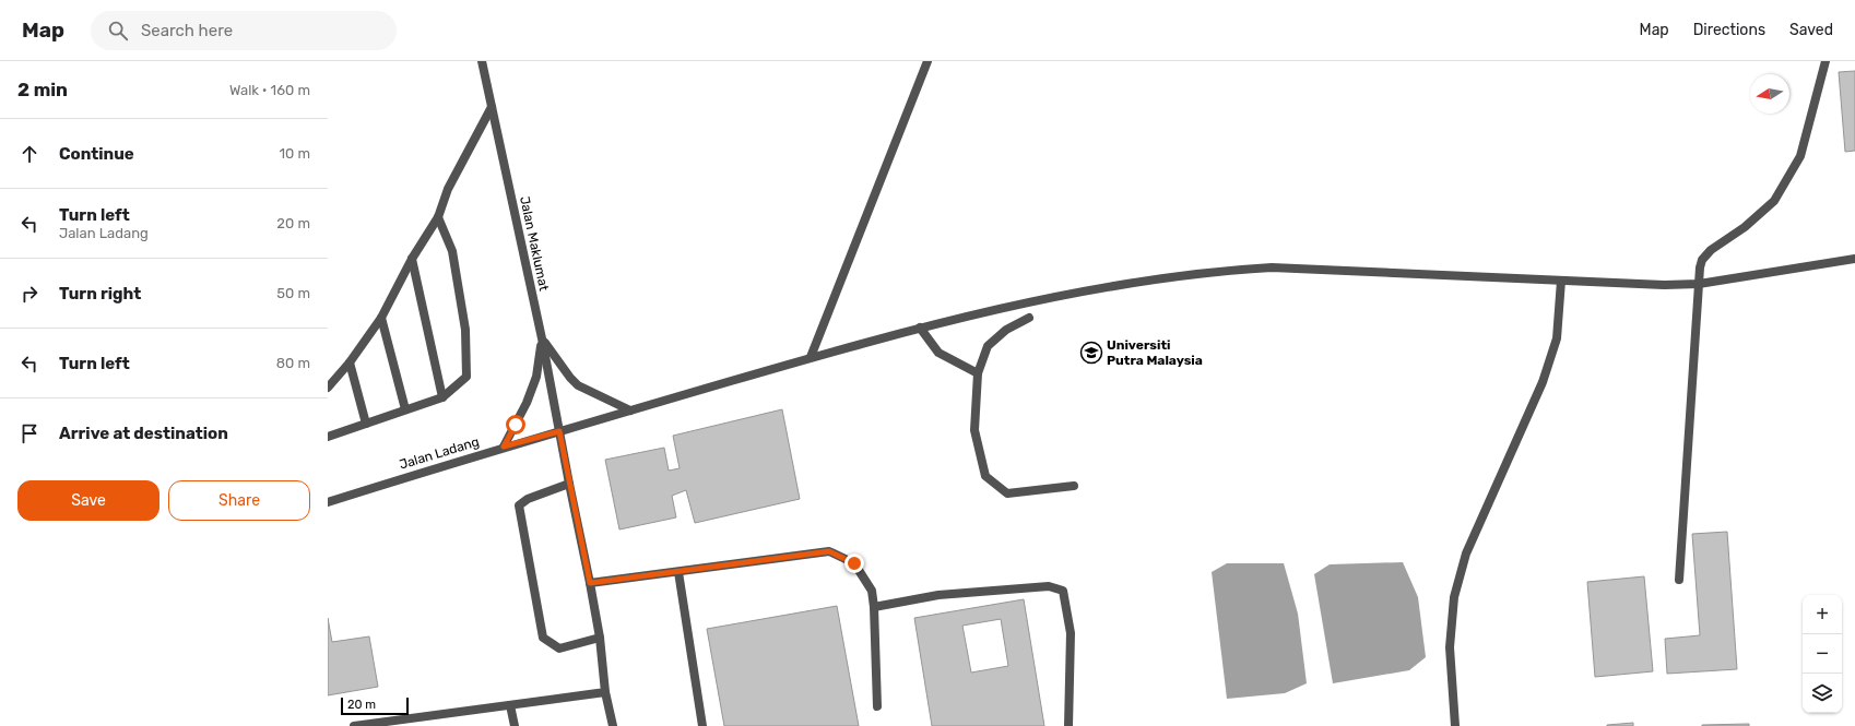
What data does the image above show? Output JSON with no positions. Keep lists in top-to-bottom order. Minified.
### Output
{"streets":{"street":["Jalan Maklumat","Jalan Ladang"]},"crossings":[["Jalan Maklumat","Jalan Ladang"]],"places":{"school or university":["Universiti Putra Malaysia"]},"scale_bar":"20 m","north":"left","page":{"header":"Map","search":"Search here","nav":["Map","Directions","Saved"],"heading":["2 min","Walk · 160 m"],"list":[["Continue","10 m"],["Turn left","Jalan Ladang","20 m"],["Turn right","50 m"],["Turn left","80 m"],"Arrive at destination"],"buttons":["Save","Share"],"map_buttons":["+","−"],"scale":"20 m"}}
